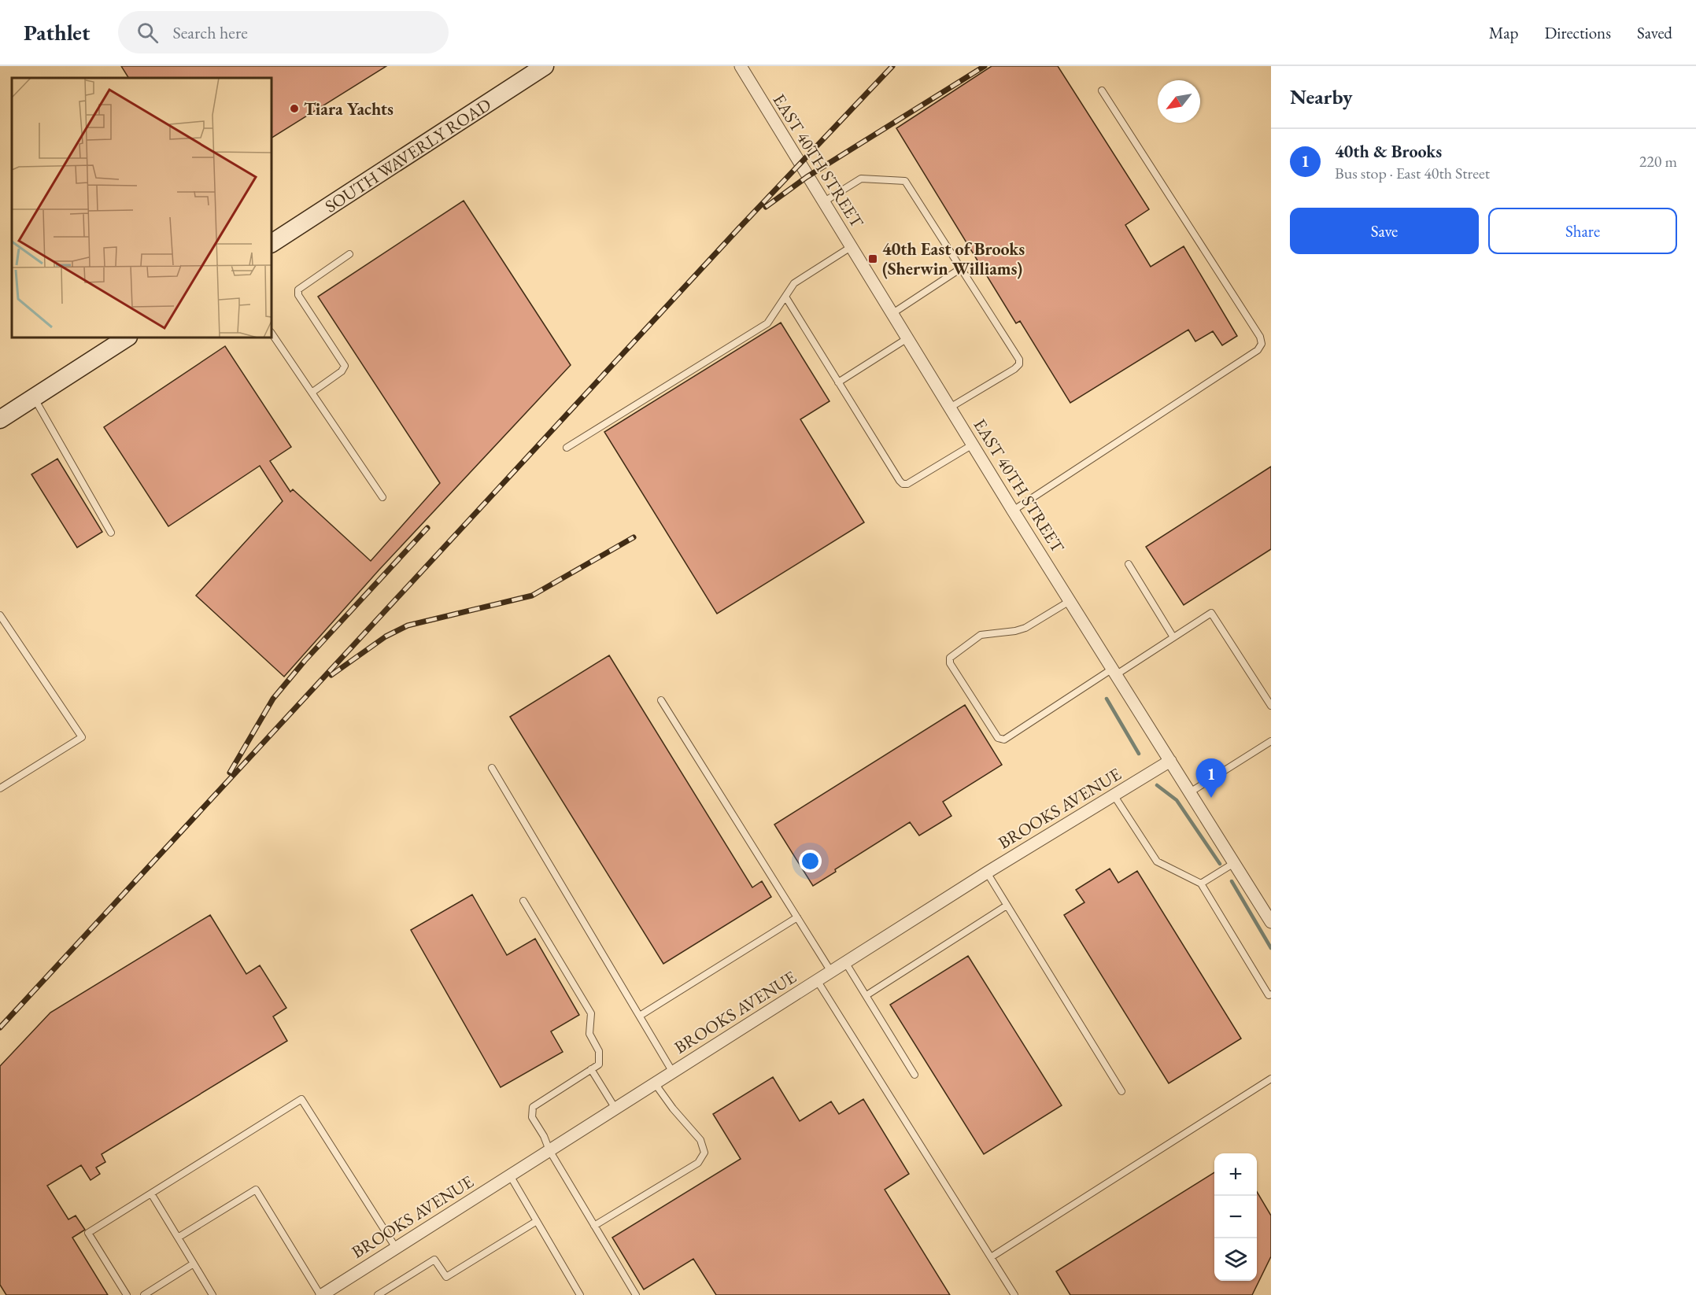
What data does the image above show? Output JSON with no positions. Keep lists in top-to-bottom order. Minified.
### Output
{"streets":{"main road":["SOUTH WAVERLY ROAD"],"street":["EAST 40TH STREET","BROOKS AVENUE"]},"crossings":[["EAST 40TH STREET","BROOKS AVENUE"]],"places":{"other":["Tiara Yachts"],"transit":["40th East of Brooks (Sherwin Williams)"]},"north":"bottom left","page":{"header":"Pathlet","search":"Search here","nav":["Map","Directions","Saved"],"heading":"Nearby","list":[{"mark":"1","name":"40th & Brooks","note":"Bus stop · East 40th Street","value":"220 m"}],"buttons":["Save","Share"],"pins":"1","map_buttons":["+","−"]}}
